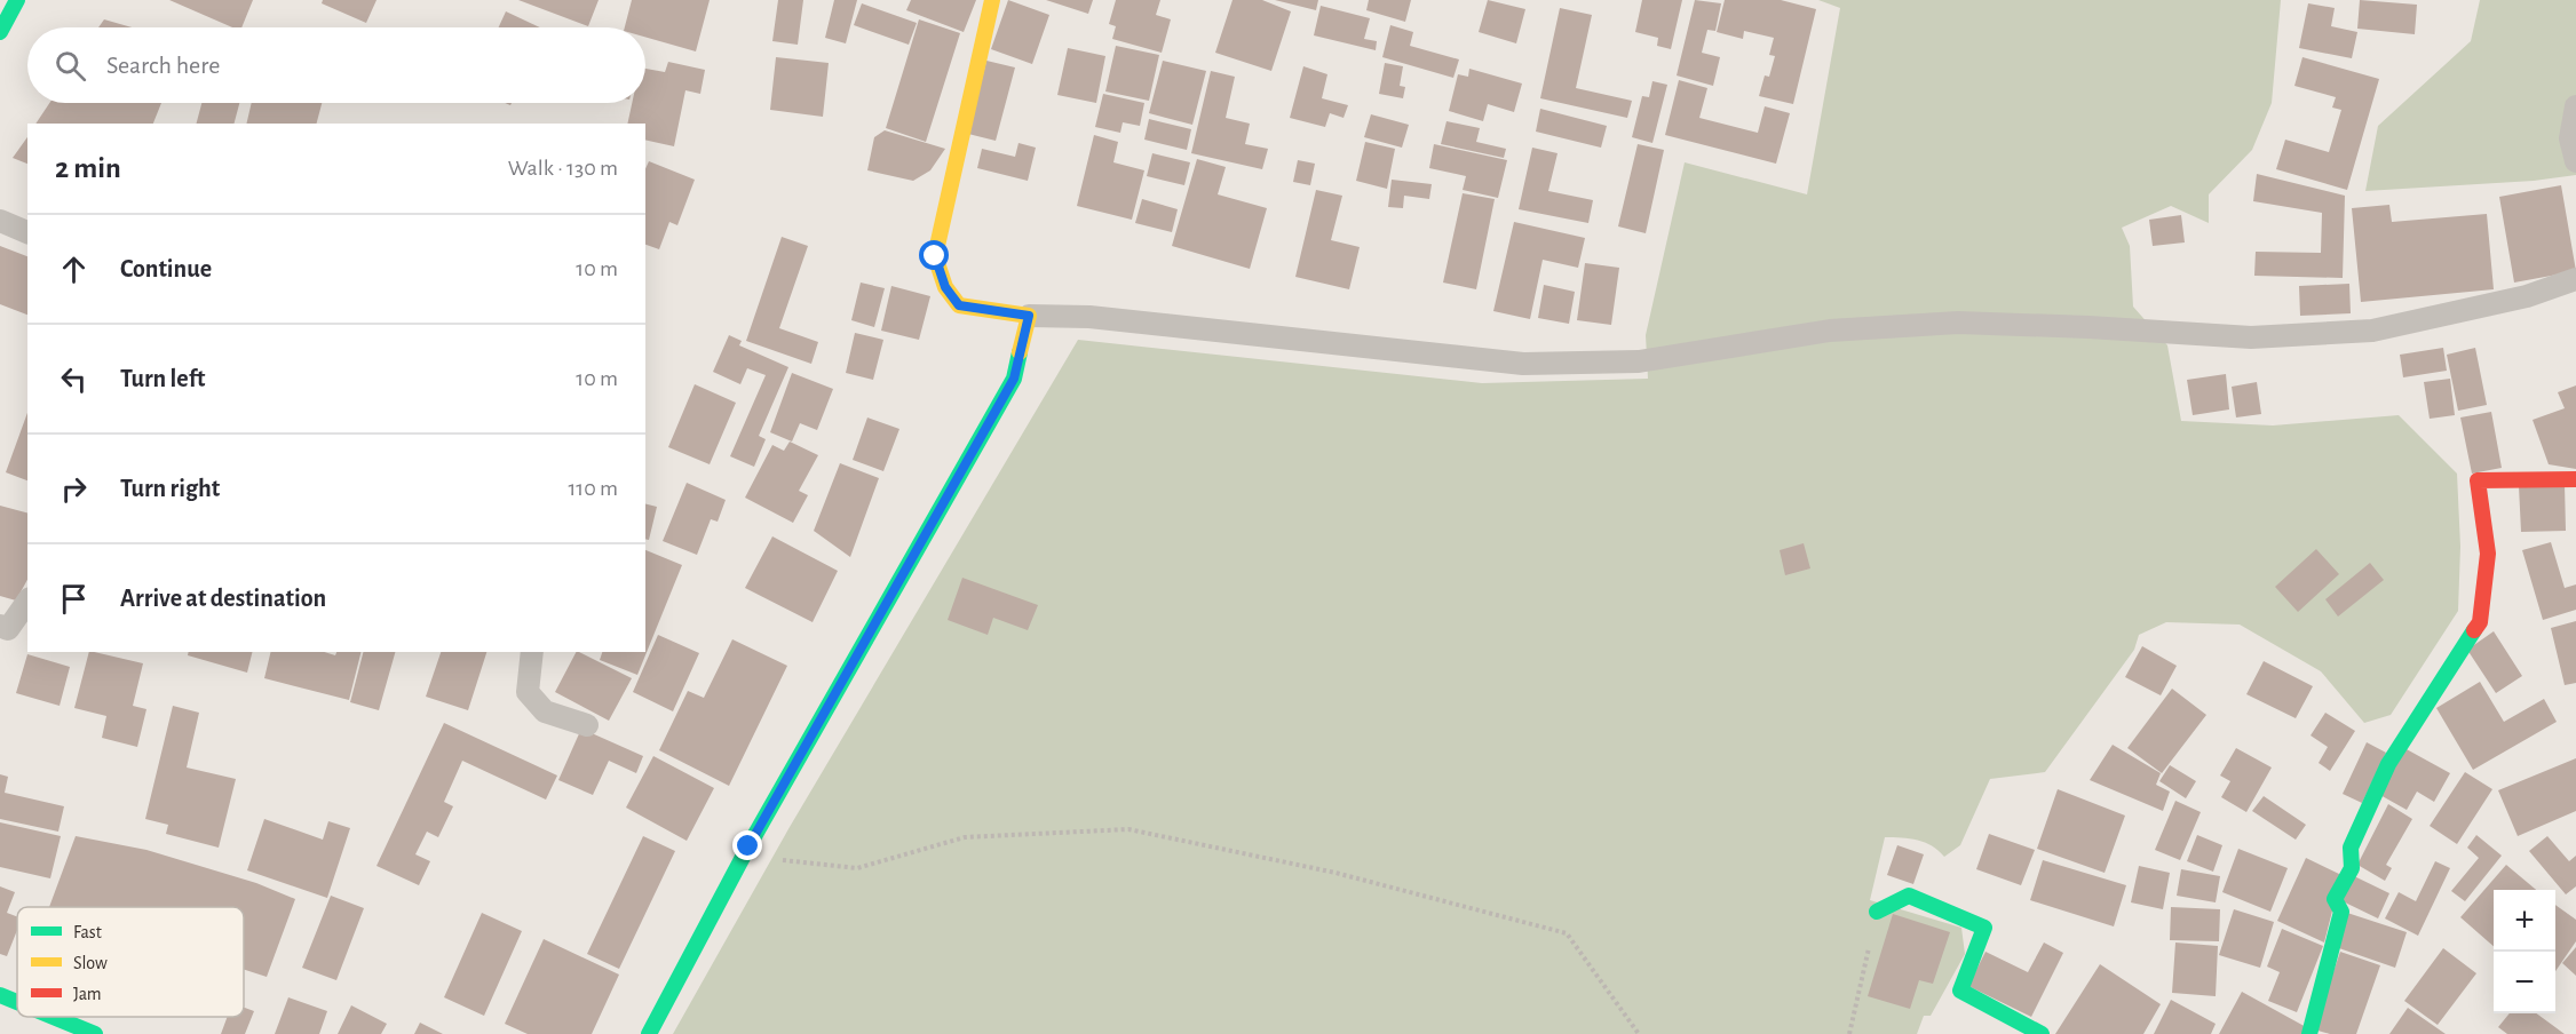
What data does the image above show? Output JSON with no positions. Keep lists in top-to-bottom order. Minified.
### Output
{"legend":["Fast","Slow","Jam"],"page":{"search":"Search here","heading":["2 min","Walk · 130 m"],"list":[["Continue","10 m"],["Turn left","10 m"],["Turn right","110 m"],"Arrive at destination"],"map_buttons":["+","−"]}}
